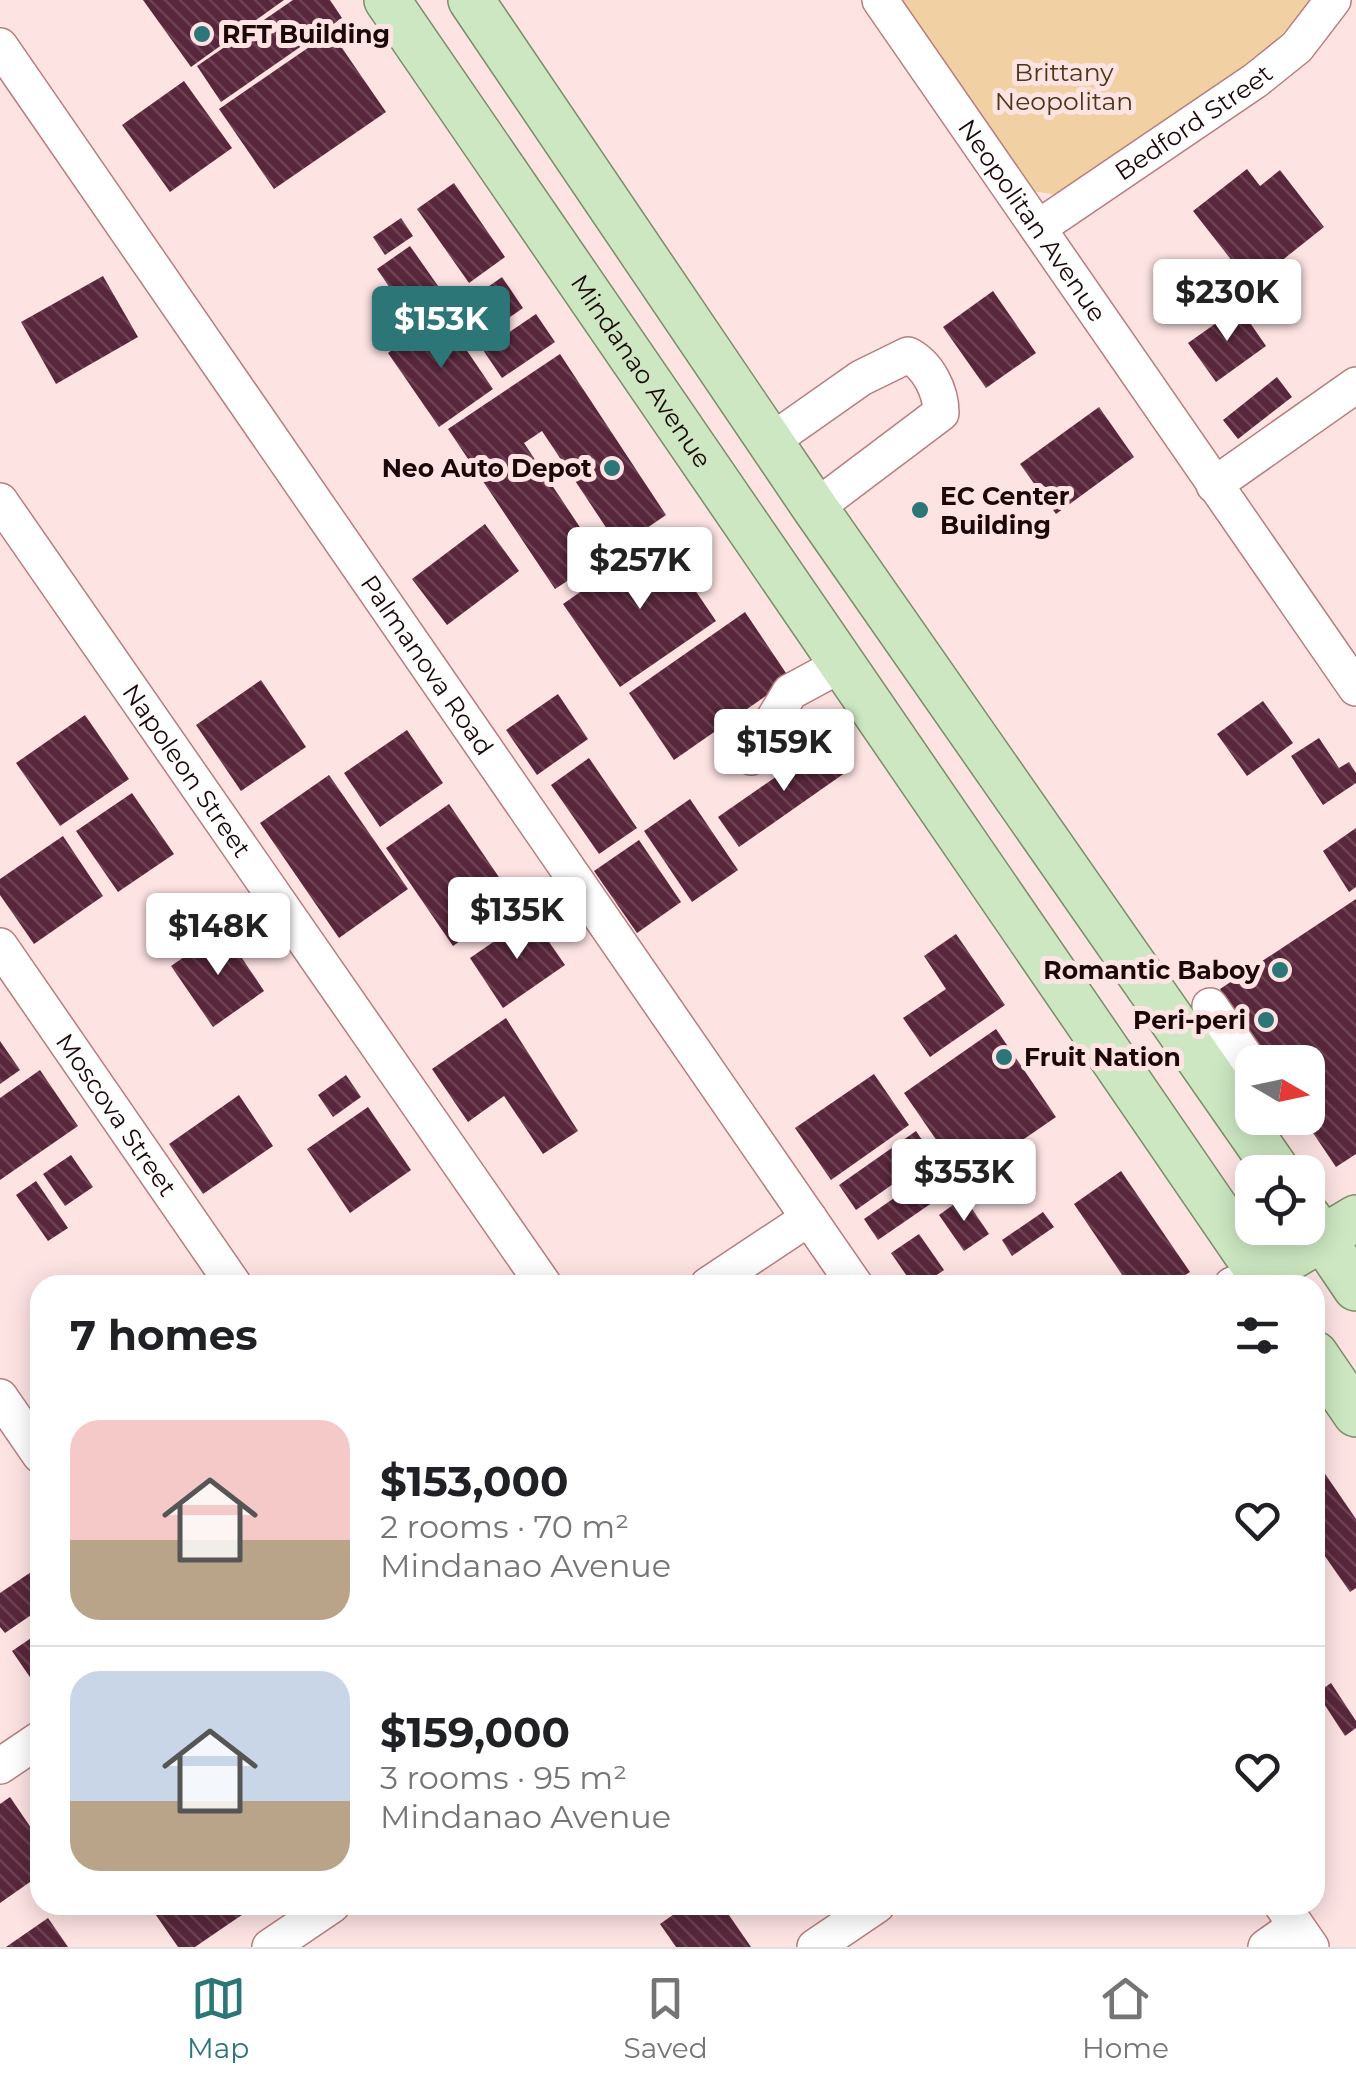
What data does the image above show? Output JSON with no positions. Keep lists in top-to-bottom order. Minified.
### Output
{"streets":{"main road":["Mindanao Avenue"],"street":["Bedford Street","Neopolitan Avenue","Palmanova Road","Napoleon Street","Moscova Street"]},"crossings":[["Bedford Street","Neopolitan Avenue"]],"parks":["Brittany Neopolitan"],"places":["RFT Building","Neo Auto Depot","EC Center Building","Romantic Baboy","Peri-peri","Fruit Nation"],"north":"right","page":{"price":["$230K","$153K","$257K","$159K","$135K","$148K","$353K"],"heading":"7 homes","list":[{"name":"$153,000","note":"2 rooms · 70 m² · Mindanao Avenue"},{"name":"$159,000","note":"3 rooms · 95 m² · Mindanao Avenue"}],"tabs":["Map","Saved","Home"]}}
